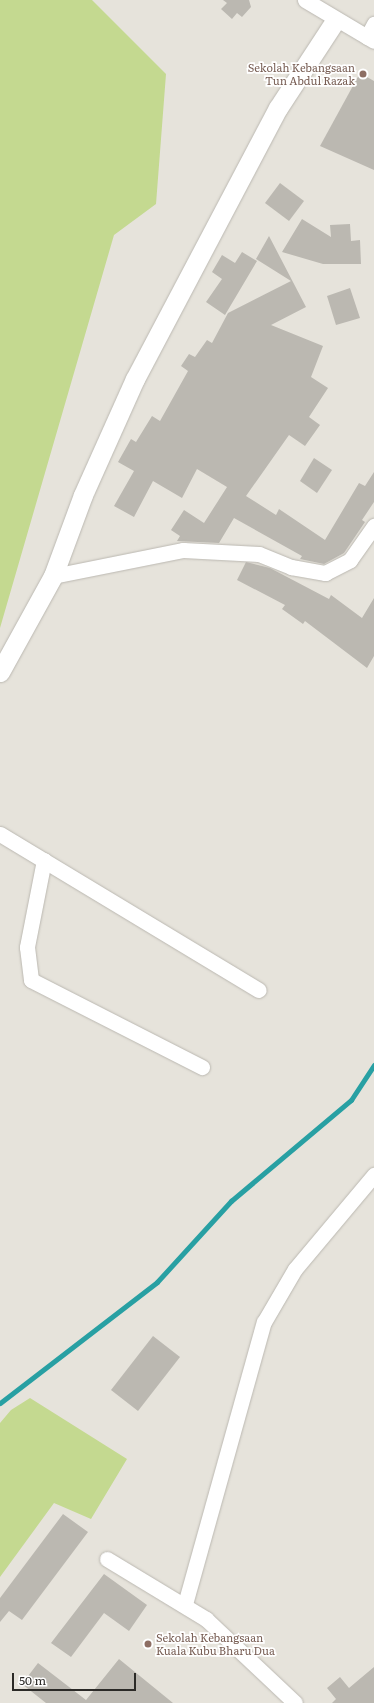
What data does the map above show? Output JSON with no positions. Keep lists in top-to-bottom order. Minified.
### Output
{"places":["Sekolah Kebangsaan Tun Abdul Razak","Sekolah Kebangsaan Kuala Kubu Bharu Dua"],"scale_bar":"50 m"}
